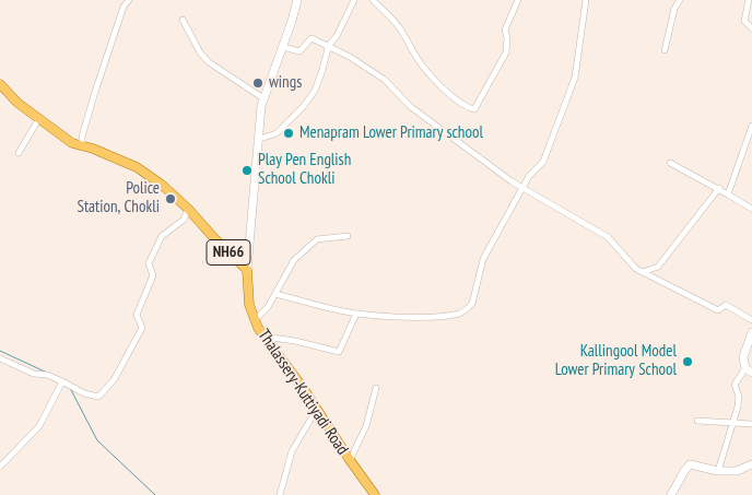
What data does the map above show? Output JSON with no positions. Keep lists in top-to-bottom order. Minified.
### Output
{"streets":{"main road":["NH66","Thalassery-Kuttiyadi Road"]},"crossings":[["NH66","Thalassery-Kuttiyadi Road"]],"places":["wings","Menapram Lower Primary school","Play Pen English School Chokli","Police Station, Chokli","Kallingool Model Lower Primary School"]}
